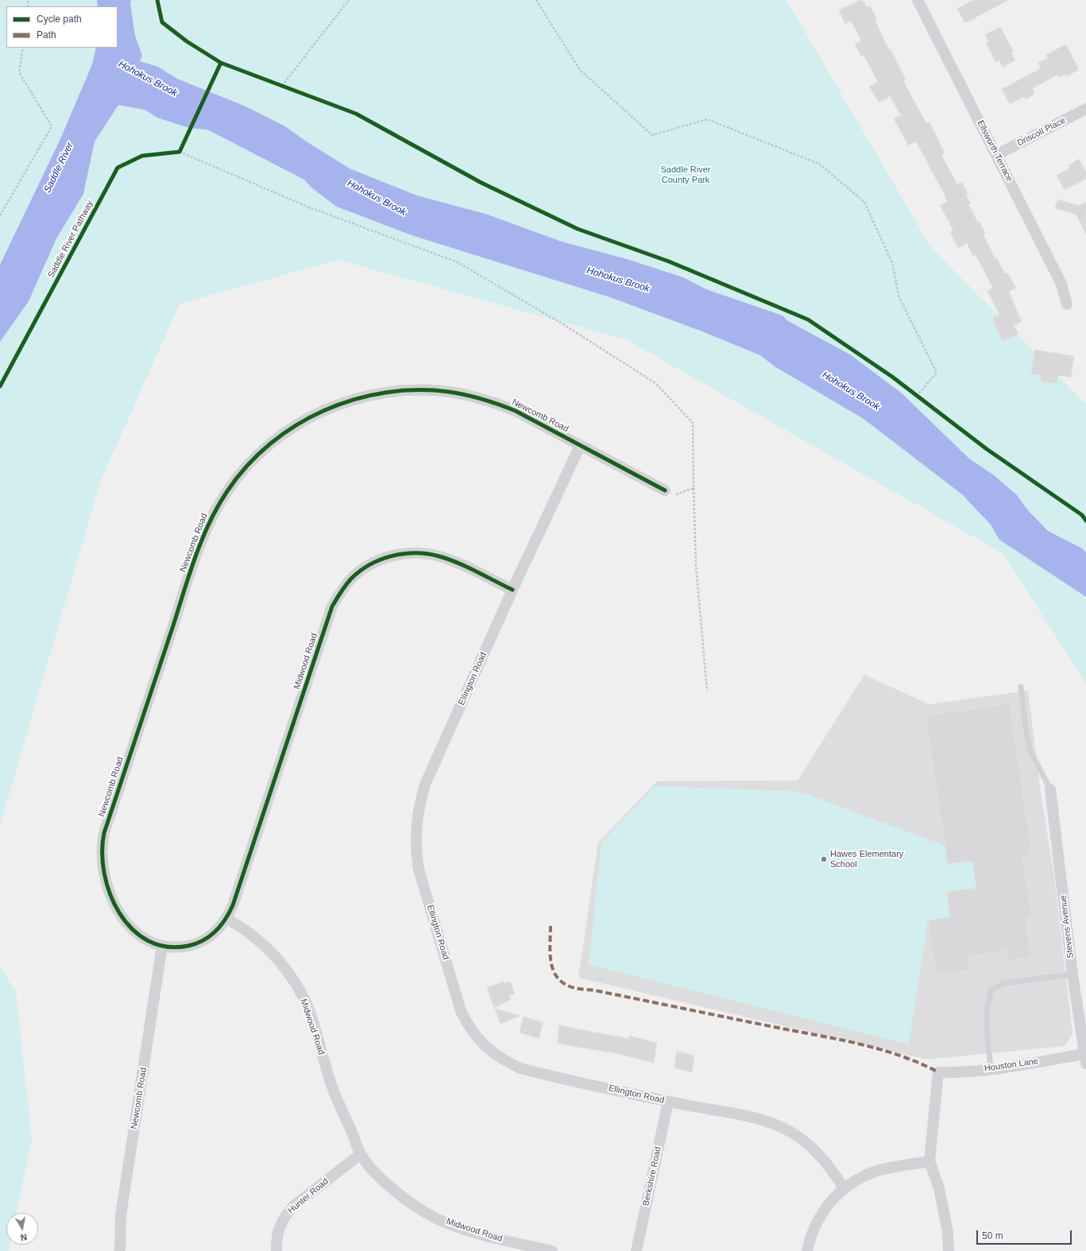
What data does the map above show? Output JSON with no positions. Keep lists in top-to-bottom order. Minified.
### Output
{"streets":{"street":["Driscoll Place","Ellsworth Terrace","Newcomb Road","Midwood Road","Ellington Road","Stevens Avenue","Houston Lane","Berkshire Road","Hunter Road"],"cycle path":["Saddle River Pathway"]},"crossings":[["Driscoll Place","Ellsworth Terrace"],["Newcomb Road","Midwood Road"],["Newcomb Road","Ellington Road"],["Midwood Road","Ellington Road"],["Midwood Road","Hunter Road"],["Ellington Road","Berkshire Road"],["Stevens Avenue","Houston Lane"]],"water":["Hohokus Brook","Saddle River"],"parks":["Saddle River County Park"],"places":["Hawes Elementary School"],"legend":["Cycle path","Path"],"scale_bar":"50 m","north":"bottom"}
